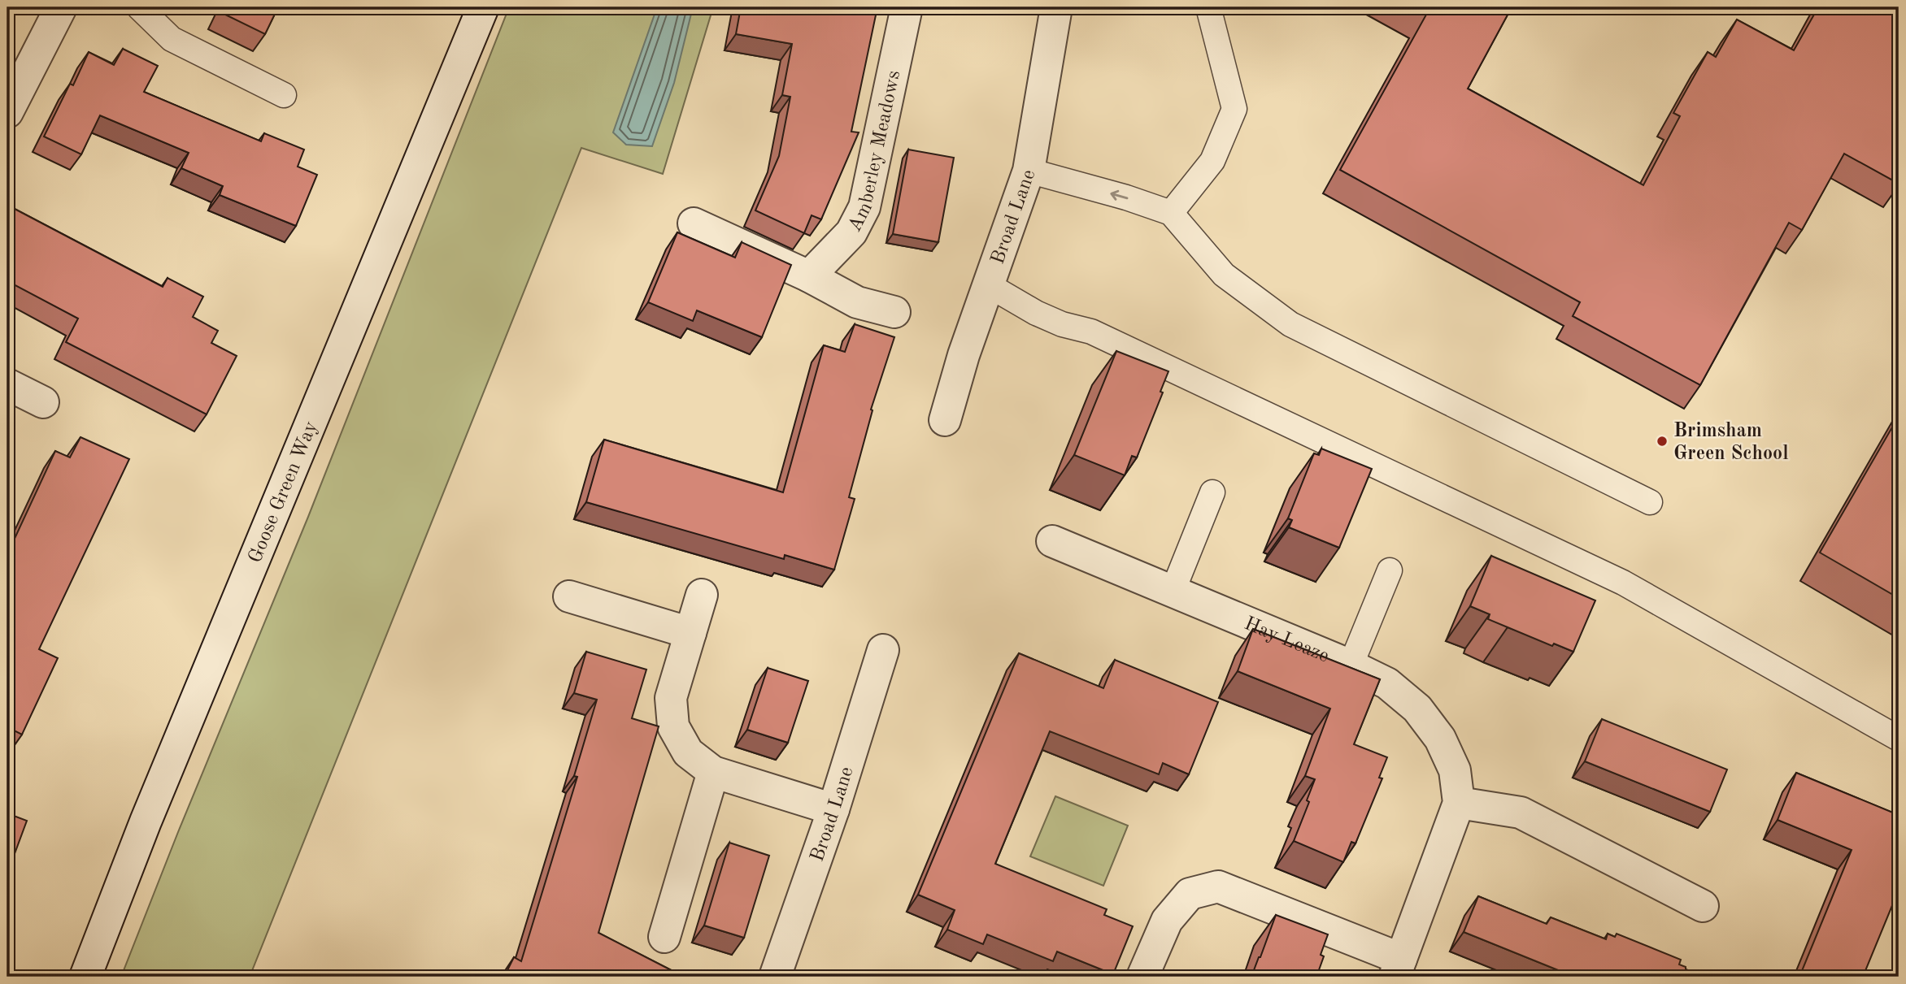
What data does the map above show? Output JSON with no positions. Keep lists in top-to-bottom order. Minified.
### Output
{"streets":{"street":["Amberley Meadows","Broad Lane","Goose Green Way","Hay Leaze"]},"places":["Brimsham Green School"]}
